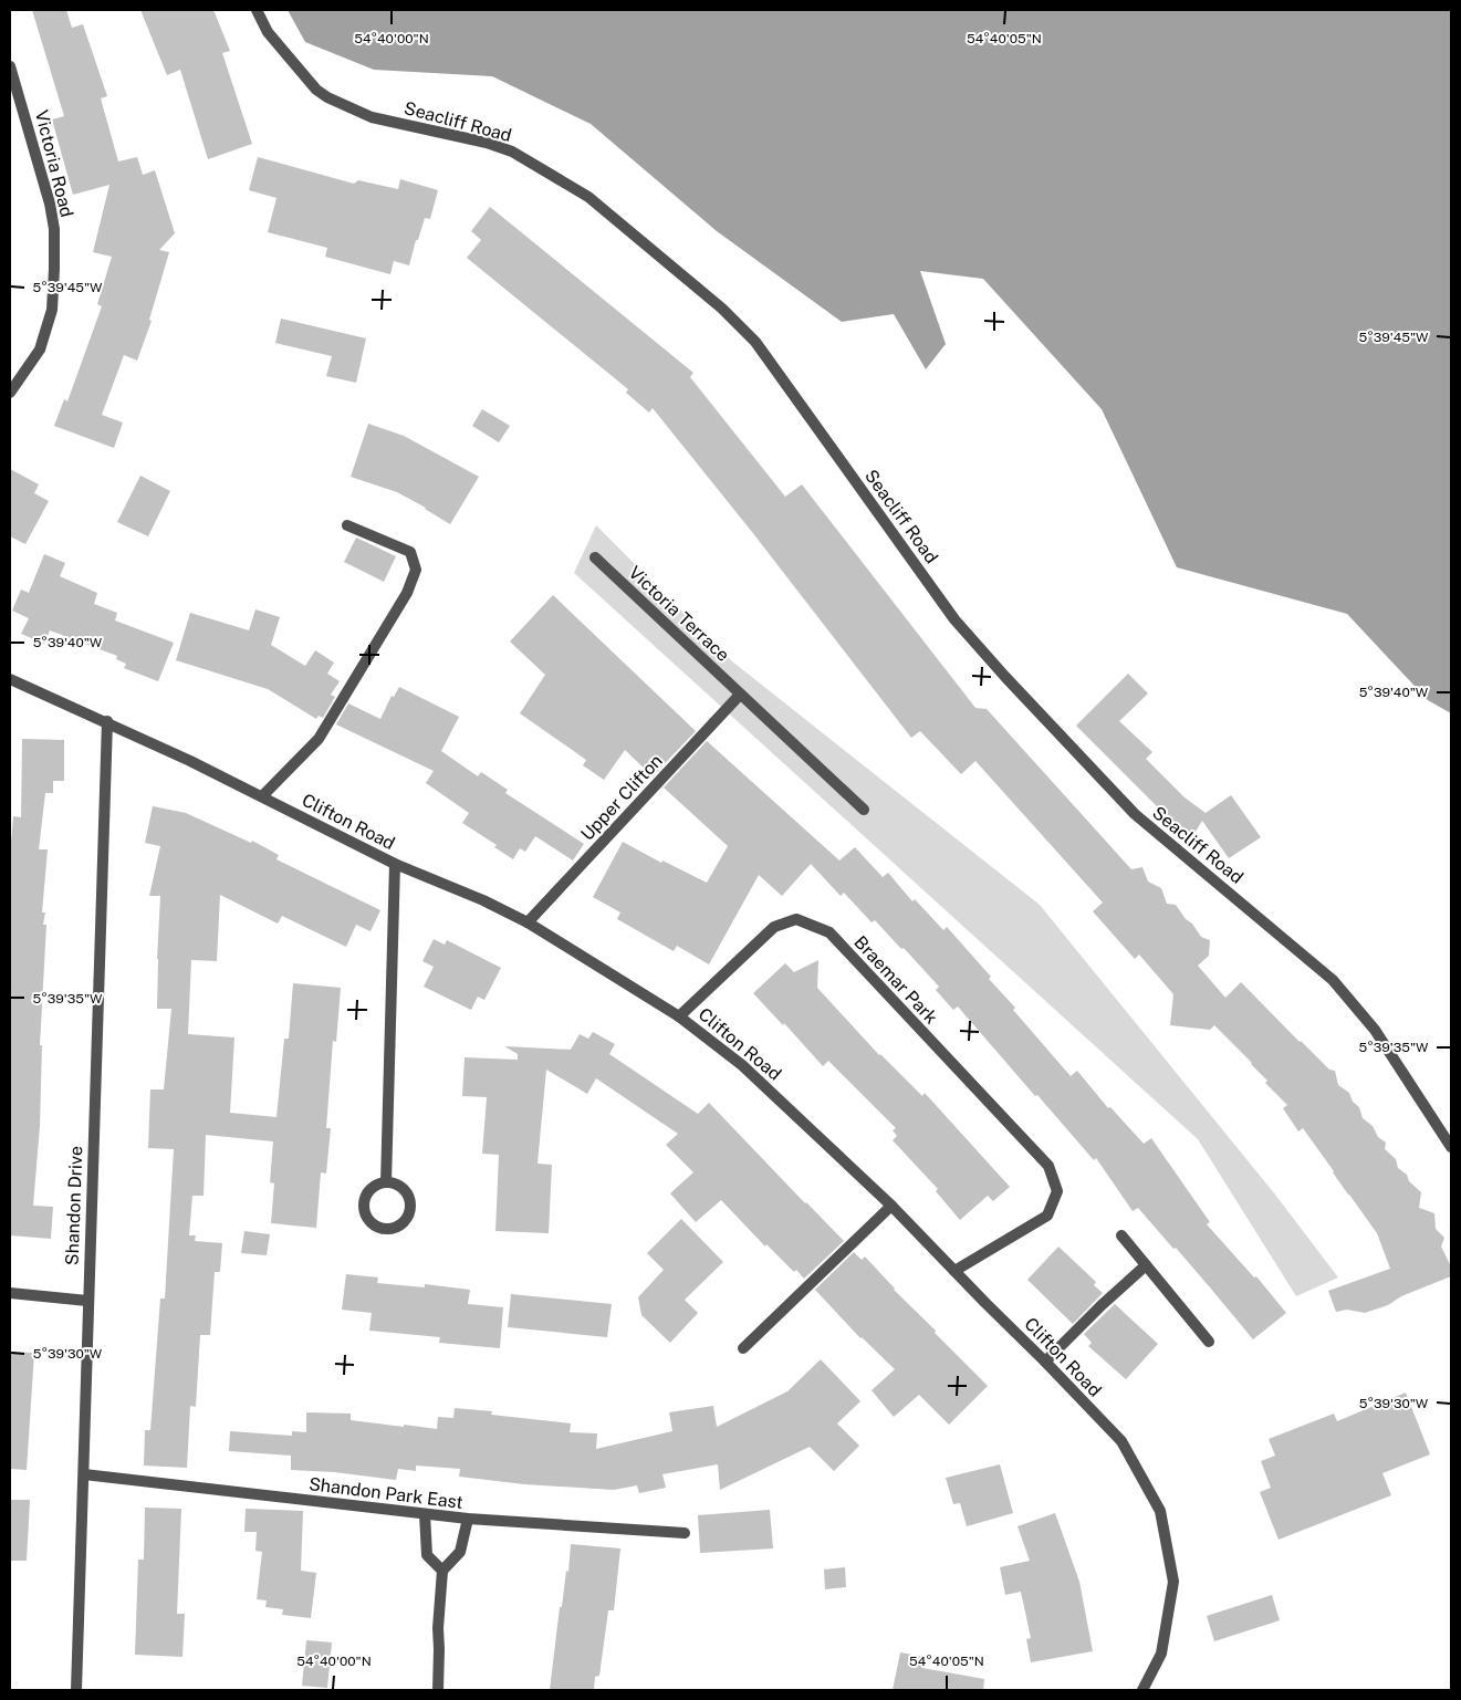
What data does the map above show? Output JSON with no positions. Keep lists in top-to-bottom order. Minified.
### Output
{"streets":{"street":["Seacliff Road","Victoria Road","Victoria Terrace","Upper Clifton","Clifton Road","Braemar Park","Shandon Drive","Shandon Park East"]},"crossings":[["Victoria Terrace","Upper Clifton"],["Upper Clifton","Clifton Road"],["Clifton Road","Braemar Park"],["Clifton Road","Shandon Drive"],["Shandon Drive","Shandon Park East"]],"coordinates":["54°40'00\"N","54°40'05\"N","5°39'45\"W","5°39'40\"W","5°39'35\"W","5°39'30\"W"]}
